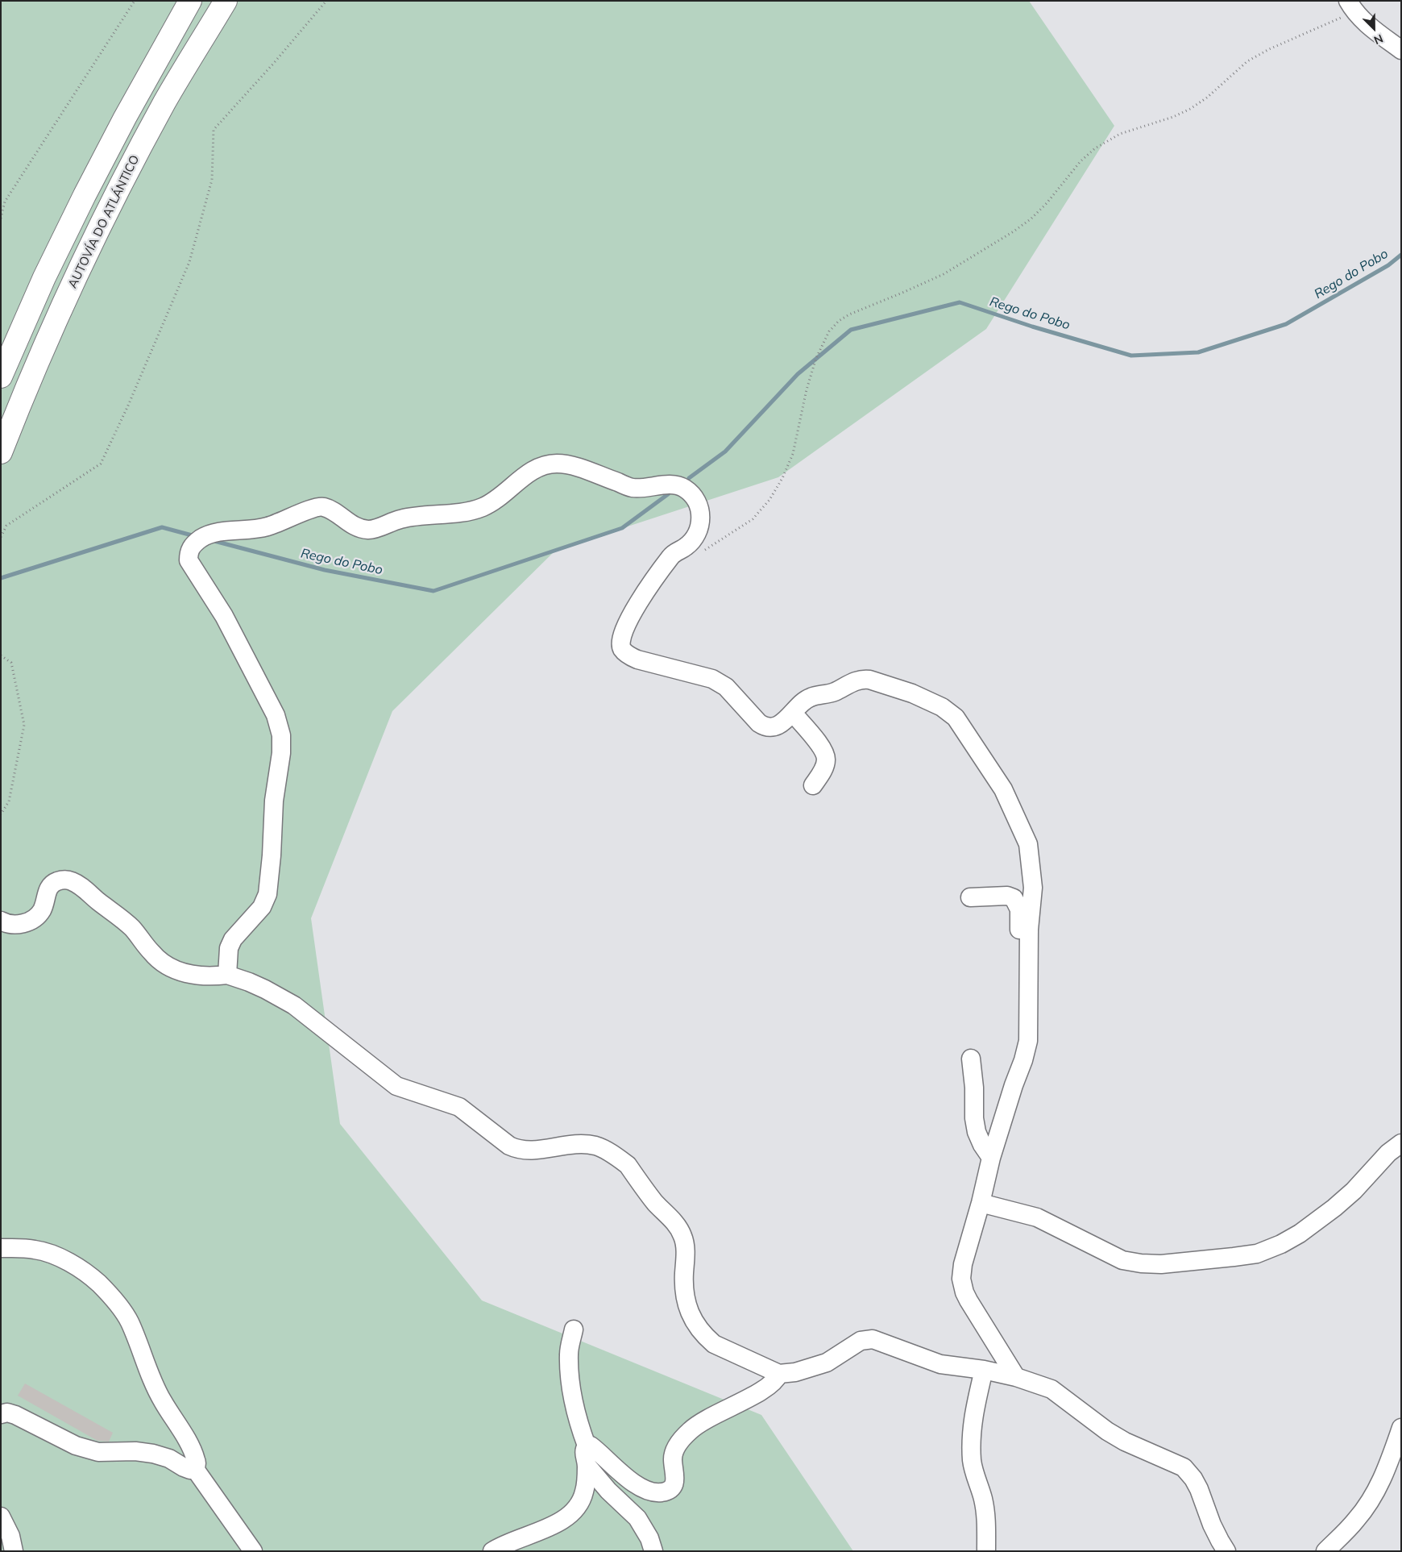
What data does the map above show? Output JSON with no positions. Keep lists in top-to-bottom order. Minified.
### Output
{"streets":{"highway":["AUTOVÍA DO ATLÁNTICO"]},"water":["Rego do Pobo"],"north":"bottom right"}
